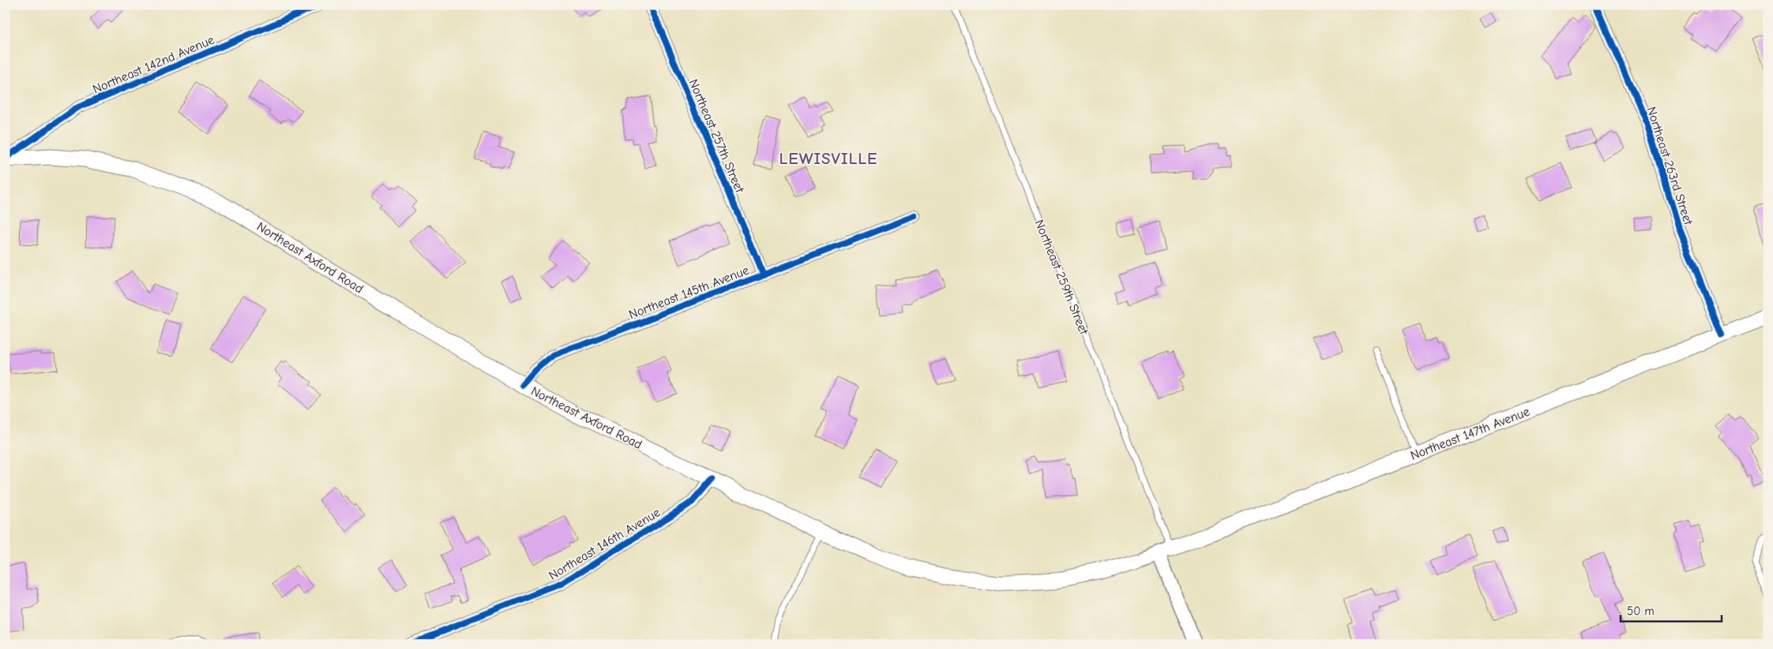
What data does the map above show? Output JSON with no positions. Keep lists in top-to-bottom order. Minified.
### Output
{"streets":{"main road":["Northeast Axford Road","Northeast 147th Avenue"],"street":["Northeast 142nd Avenue","Northeast 257th Street","Northeast 263rd Street","Northeast 259th Street","Northeast 145th Avenue","Northeast 146th Avenue"]},"crossings":[["Northeast 142nd Avenue","Northeast Axford Road"],["Northeast 257th Street","Northeast 145th Avenue"],["Northeast 263rd Street","Northeast 147th Avenue"],["Northeast Axford Road","Northeast 259th Street"],["Northeast Axford Road","Northeast 145th Avenue"],["Northeast Axford Road","Northeast 147th Avenue"],["Northeast Axford Road","Northeast 146th Avenue"],["Northeast 259th Street","Northeast 147th Avenue"]],"districts":["LEWISVILLE"],"scale_bar":"50 m"}
